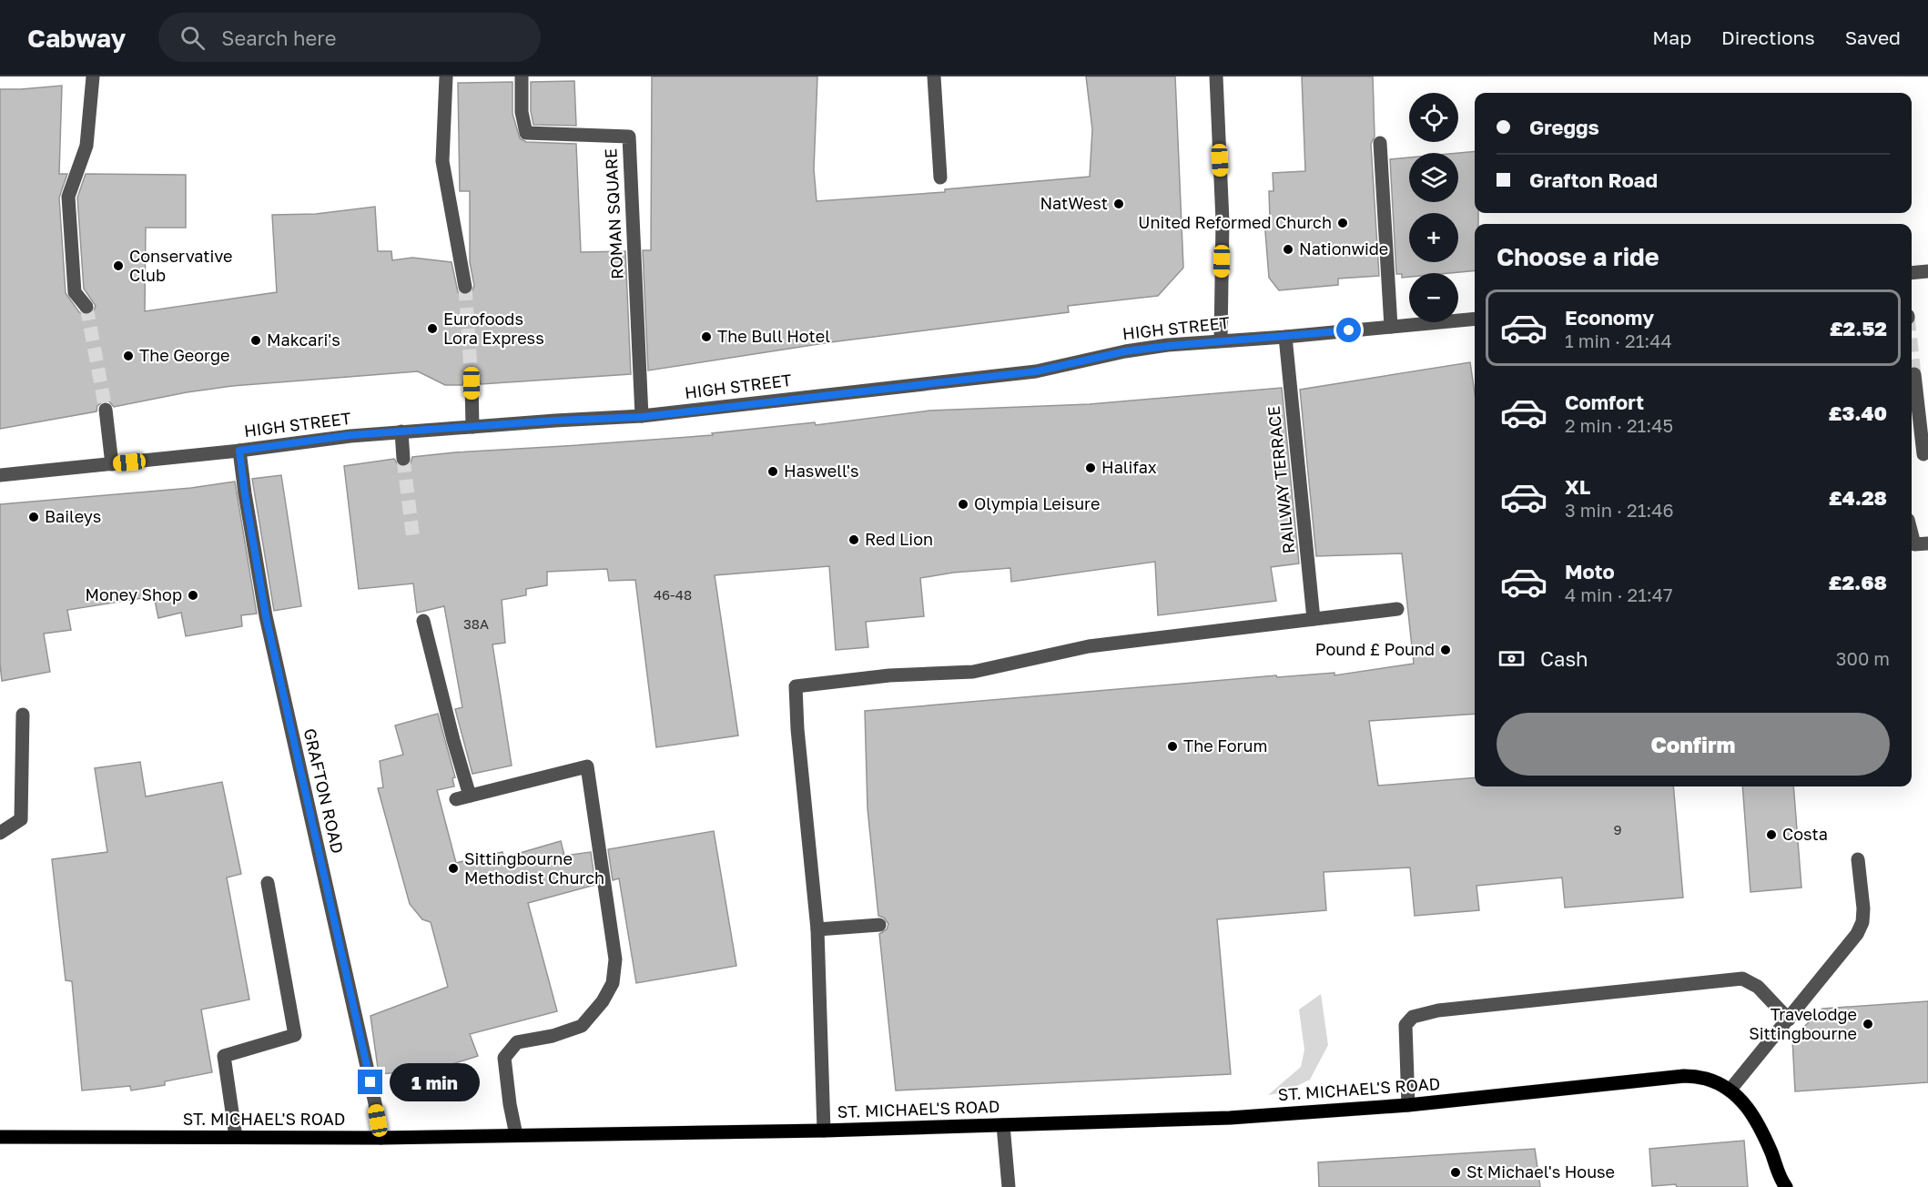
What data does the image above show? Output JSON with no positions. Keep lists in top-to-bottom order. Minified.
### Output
{"streets":{"main road":["ST. MICHAEL'S ROAD"],"street":["ROMAN SQUARE","HIGH STREET","RAILWAY TERRACE","GRAFTON ROAD"]},"crossings":[["ROMAN SQUARE","HIGH STREET"],["HIGH STREET","RAILWAY TERRACE"],["HIGH STREET","GRAFTON ROAD"],["GRAFTON ROAD","ST. MICHAEL'S ROAD"]],"places":["NatWest","United Reformed Church","Nationwide","Conservative Club","Eurofoods Lora Express","The Bull Hotel","Makcari's","The George","Halifax","Haswell's","Olympia Leisure","Baileys","Red Lion","Money Shop","Pound £ Pound","The Forum","Costa","Sittingbourne Methodist Church","Travelodge Sittingbourne","St Michael's House"],"house_numbers":["46-48","38A","9"],"page":{"header":"Cabway","search":"Search here","nav":["Map","Directions","Saved"],"map_buttons":["+","−"],"banner":["Greggs","Grafton Road"],"heading":"Choose a ride","list":[{"name":"Economy","note":"1 min · 21:44","value":"£2.52"},{"name":"Comfort","note":"2 min · 21:45","value":"£3.40"},{"name":"XL","note":"3 min · 21:46","value":"£4.28"},{"name":"Moto","note":"4 min · 21:47","value":"£2.68"}],"pay":["Cash","300 m"],"buttons":"Confirm","bubble":"1 min"}}
